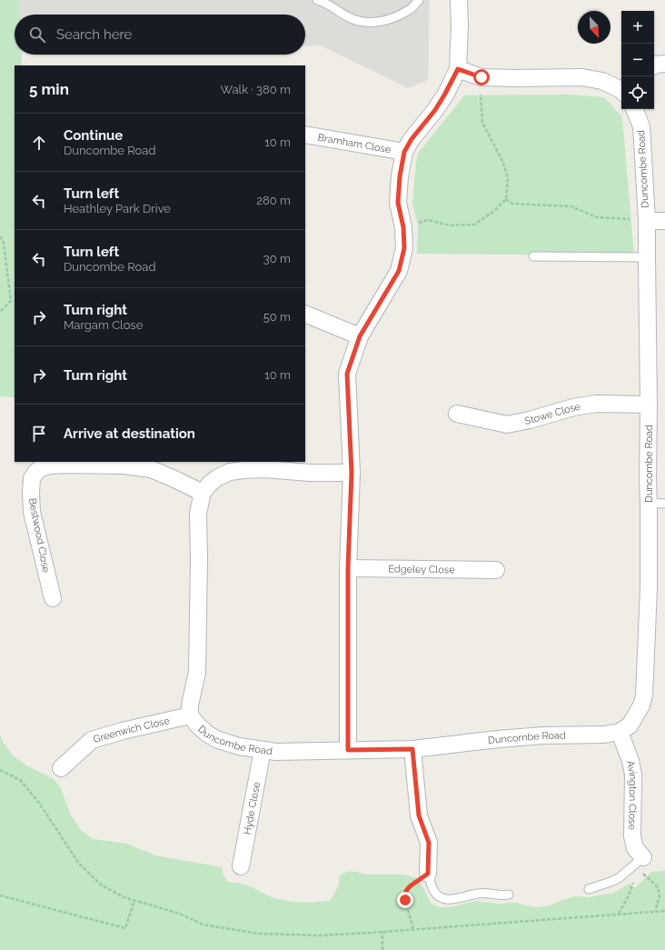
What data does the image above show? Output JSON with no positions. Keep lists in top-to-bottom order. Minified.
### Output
{"streets":{"street":["Bramham Close","Duncombe Road","Stowe Close","Bestwood Close","Edgeley Close","Greenwich Close","Avington Close","Hyde Close"]},"crossings":[["Duncombe Road","Stowe Close"],["Duncombe Road","Bestwood Close"],["Duncombe Road","Greenwich Close"],["Duncombe Road","Avington Close"],["Duncombe Road","Hyde Close"]],"north":"bottom right","page":{"map_buttons":["+","−"],"search":"Search here","heading":["5 min","Walk · 380 m"],"list":[["Continue","Duncombe Road","10 m"],["Turn left","Heathley Park Drive","280 m"],["Turn left","Duncombe Road","30 m"],["Turn right","Margam Close","50 m"],["Turn right","10 m"],"Arrive at destination"]}}
